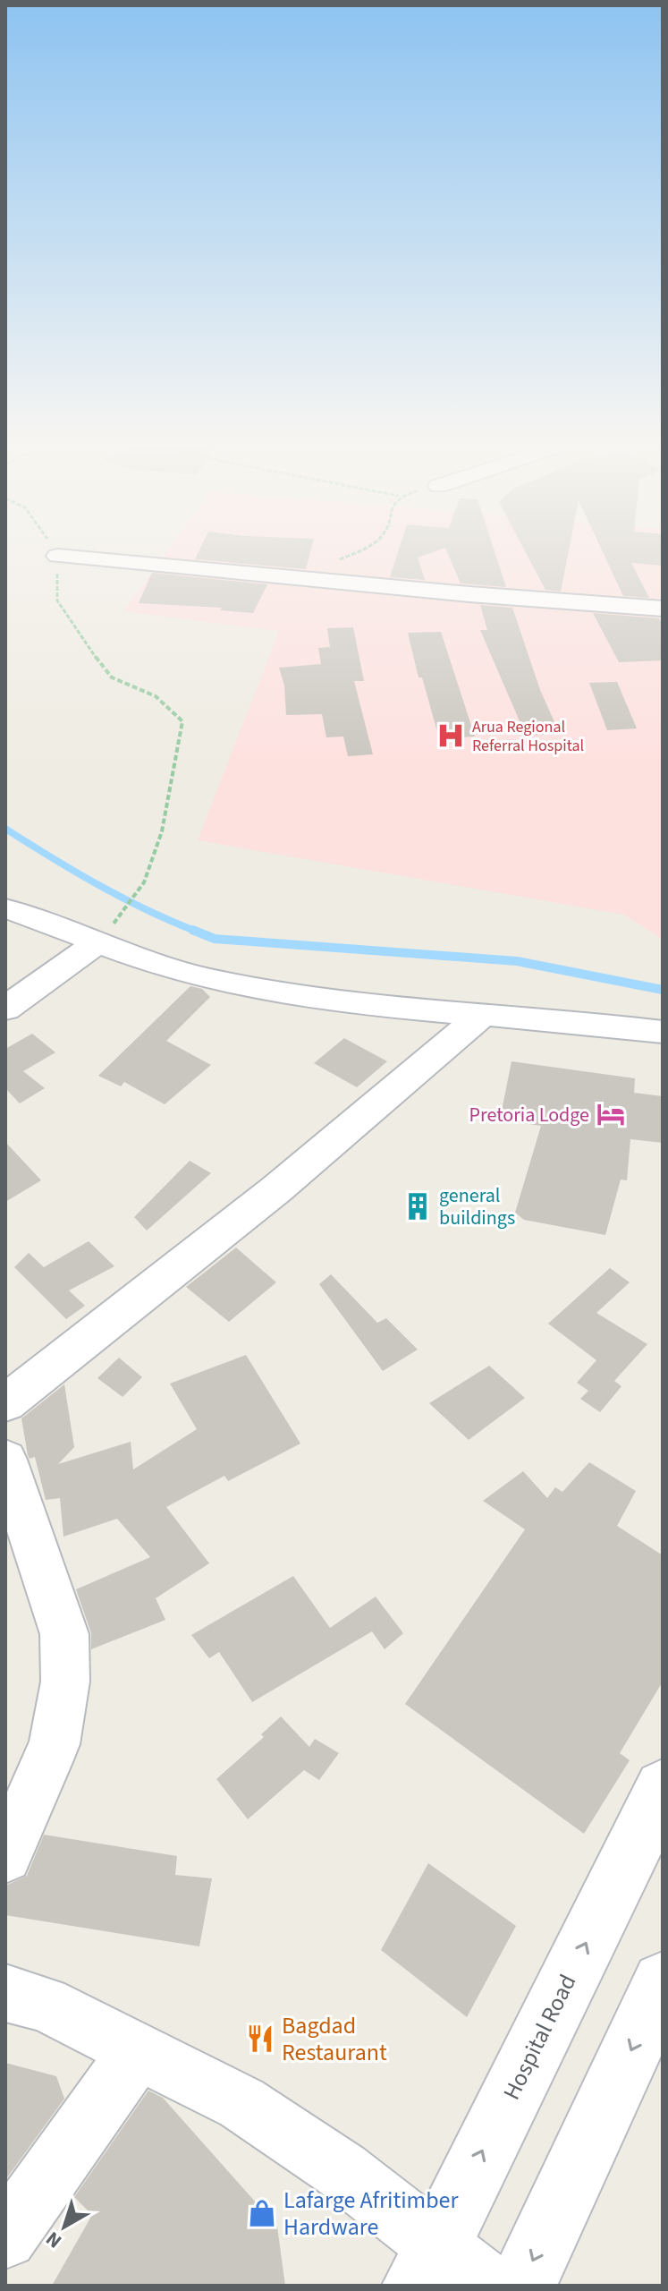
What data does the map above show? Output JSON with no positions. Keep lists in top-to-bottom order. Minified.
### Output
{"streets":{"main road":["Hospital Road"]},"places":{"hospital":["Arua Regional Referral Hospital"],"hotel":["Pretoria Lodge"],"building":["general buildings"],"restaurant":["Bagdad Restaurant"],"shop":["Lafarge Afritimber Hardware"]},"north":"bottom left"}
